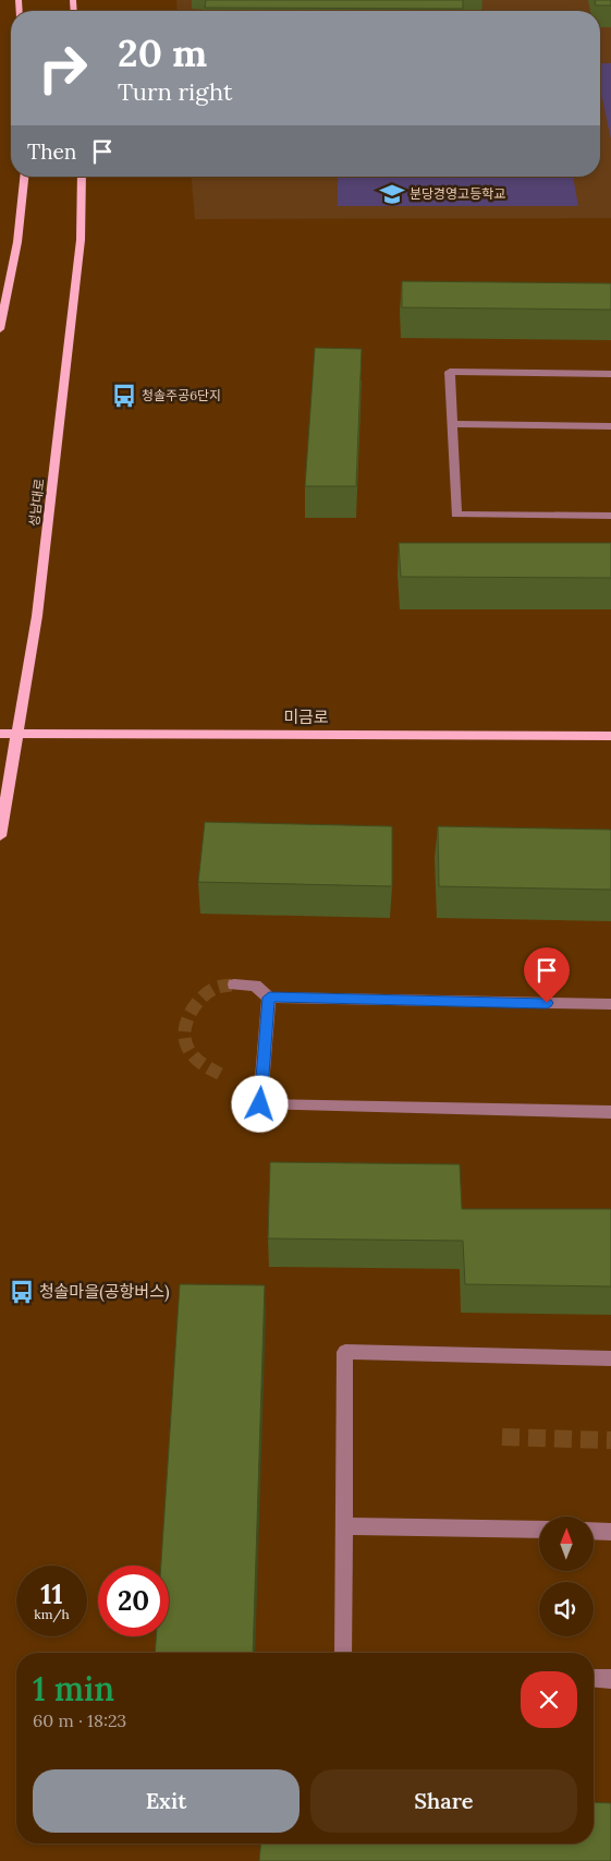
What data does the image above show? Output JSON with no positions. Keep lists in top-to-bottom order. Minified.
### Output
{"streets":{"main road":["성남대로","미금로"]},"crossings":[["성남대로","미금로"]],"places":{"school or university":["분당경영고등학교"],"bus stop":["청솔주공6단지","청솔마을(공항버스)"]},"north":"top","page":{"turn":["20 m","Turn right"],"then":"Then","speed":"11 km/h","limit":"20","heading":["1 min","60 m · 18:23"],"buttons":["Exit","Share"]}}
